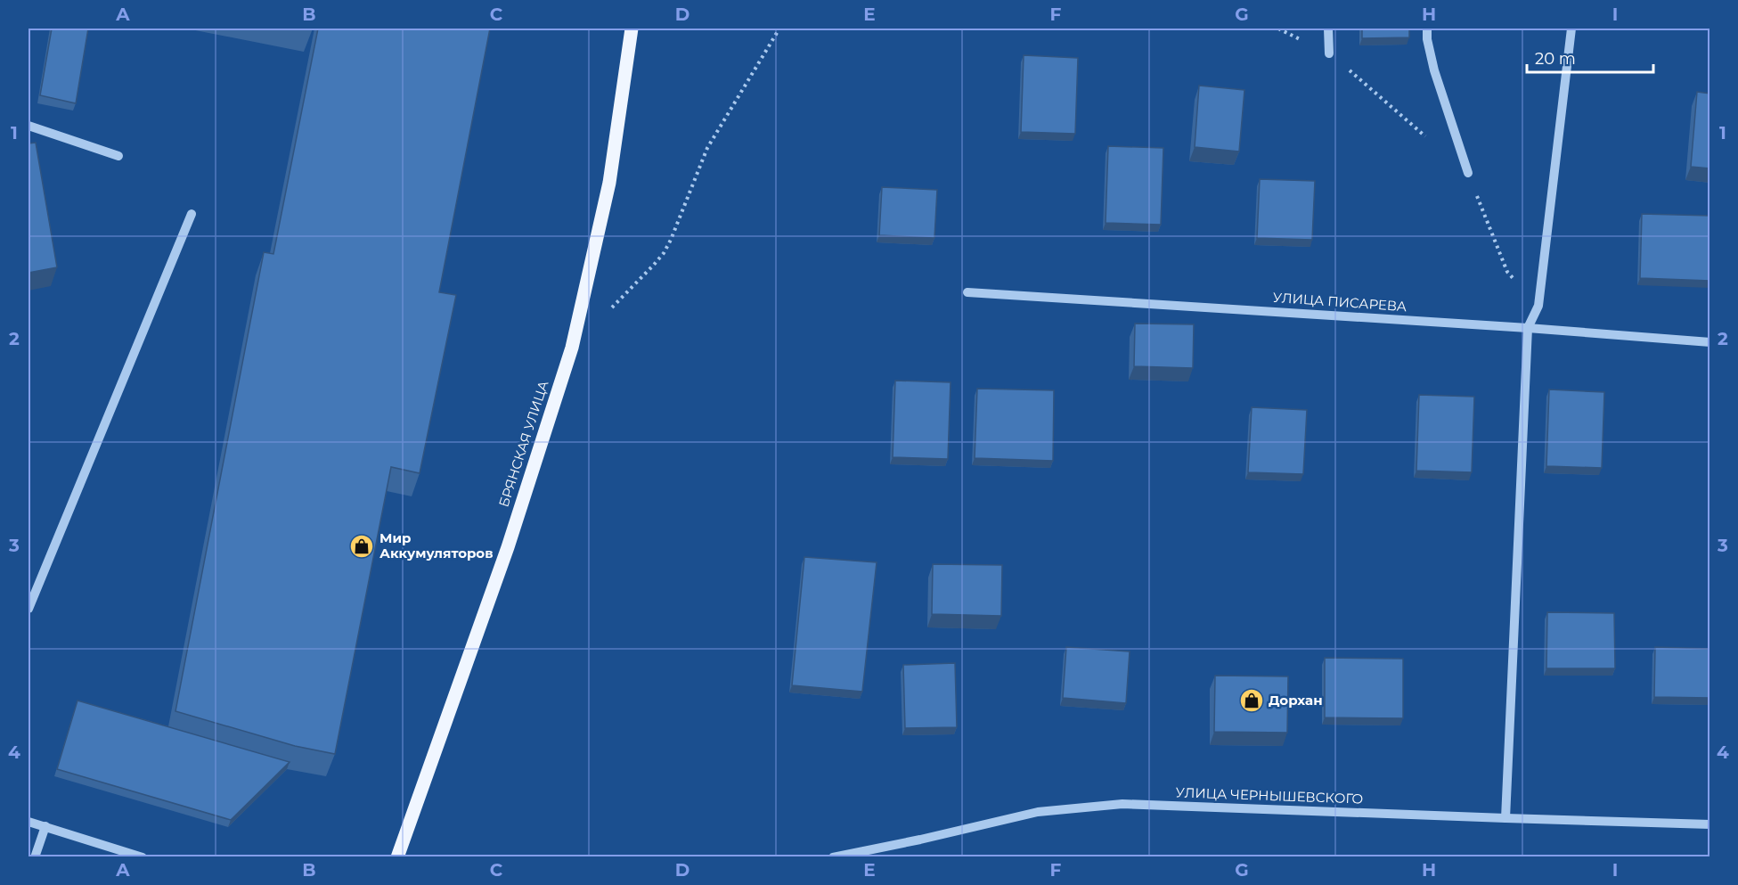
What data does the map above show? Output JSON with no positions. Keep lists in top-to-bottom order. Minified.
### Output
{"streets":{"main road":["БРЯНСКАЯ УЛИЦА"],"street":["УЛИЦА ПИСАРЕВА","УЛИЦА ЧЕРНЫШЕВСКОГО"]},"places":{"shop":["Мир Аккумуляторов","Дорхан"]},"scale_bar":"20 m","grid":{"columns":["A","B","C","D","E","F","G","H","I"],"rows":["1","2","3","4"]}}
